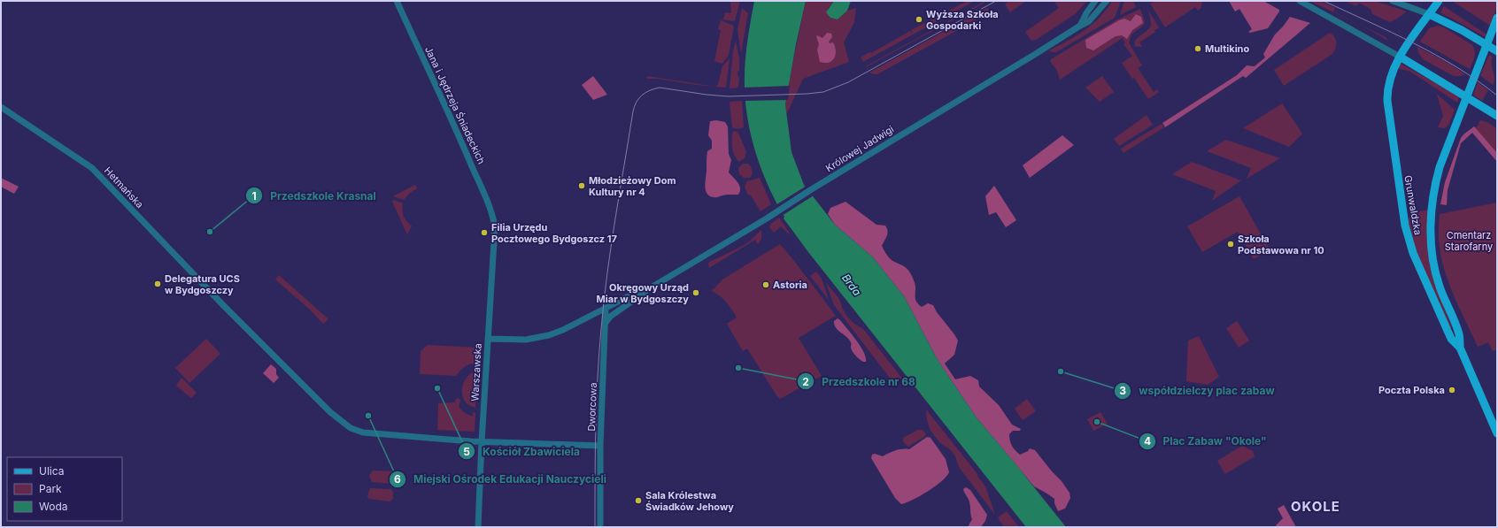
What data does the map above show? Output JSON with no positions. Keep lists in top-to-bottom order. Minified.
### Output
{"streets":{"main road":["Grunwaldzka"],"street":["Jana i Jędrzeja Śniadeckich","Królowej Jadwigi","Hetmańska","Warszawska","Dworcowa"]},"crossings":[["Jana i Jędrzeja Śniadeckich","Warszawska"],["Królowej Jadwigi","Warszawska"],["Królowej Jadwigi","Dworcowa"],["Hetmańska","Warszawska"]],"districts":["OKOLE"],"water":["Brda"],"parks":["Cmentarz Starofarny"],"places":["Wyższa Szkoła Gospodarki","Multikino","Młodzieżowy Dom Kultury nr 4","Przedszkole Krasnal","Filia Urzędu Pocztowego Bydgoszcz 17","Szkoła Podstawowa nr 10","Delegatura UCS w Bydgoszczy","Astoria","Okręgowy Urząd Miar w Bydgoszczy","Przedszkole nr 68","współdzielczy plac zabaw","Kościół Zbawiciela","Poczta Polska","Miejski Ośrodek Edukacji Nauczycieli","Plac Zabaw \"Okole\"","Sala Królestwa Świadków Jehowy"],"legend":["Ulica","Park","Woda"]}
